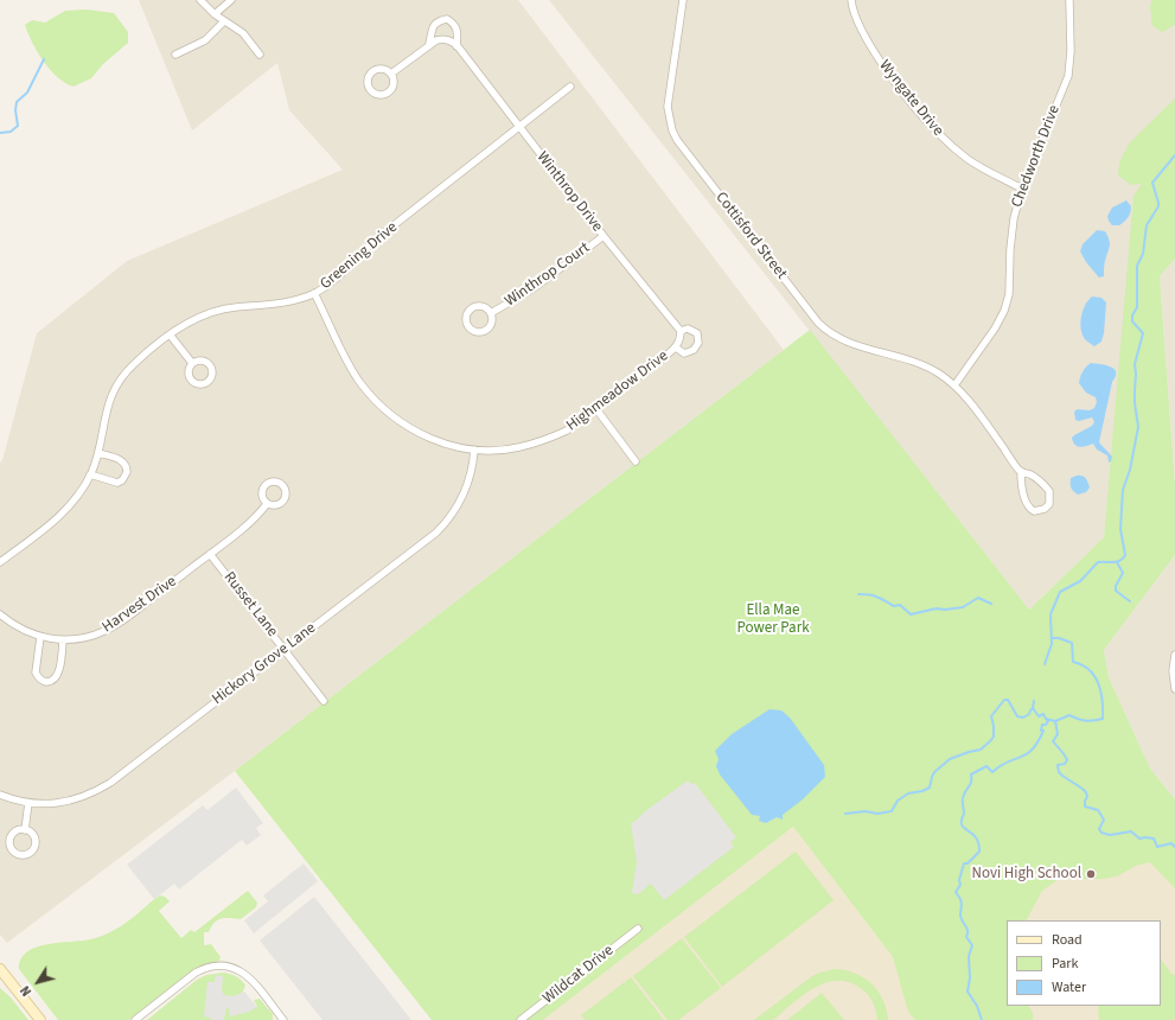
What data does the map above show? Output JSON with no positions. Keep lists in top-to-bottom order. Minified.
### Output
{"streets":{"street":["Wyngate Drive","Chedworth Drive","Winthrop Drive","Cottisford Street","Greening Drive","Winthrop Court","Highmeadow Drive","Harvest Drive","Russet Lane","Hickory Grove Lane","Wildcat Drive"]},"crossings":[["Wyngate Drive","Chedworth Drive"],["Chedworth Drive","Cottisford Street"],["Winthrop Drive","Greening Drive"],["Winthrop Drive","Winthrop Court"],["Winthrop Drive","Highmeadow Drive"],["Greening Drive","Highmeadow Drive"],["Highmeadow Drive","Hickory Grove Lane"],["Harvest Drive","Russet Lane"],["Russet Lane","Hickory Grove Lane"]],"parks":["Ella Mae Power Park"],"places":["Novi High School"],"legend":["Road","Park","Water"],"north":"bottom left"}
